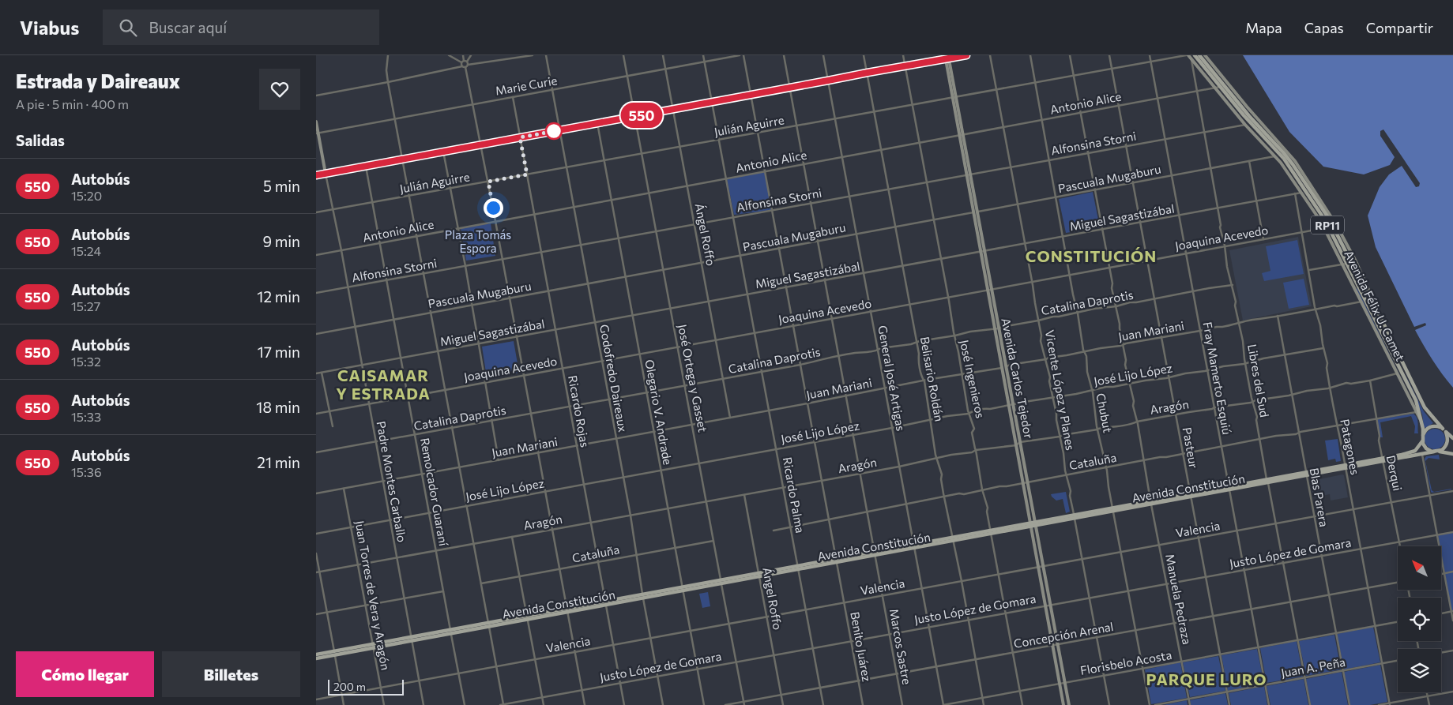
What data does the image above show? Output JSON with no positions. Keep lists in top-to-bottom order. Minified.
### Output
{"streets":{"main road":["RP11","Avenida Félix U. Camet","Avenida Carlos Tejedor","Padre Montes Carballo","Avenida Constitución"],"street":["Marie Curie","Antonio Alice","Julián Aguirre","Alfonsina Storni","Pascuala Mugaburu","Miguel Sagastizábal","Ángel Roffo","Joaquina Acevedo","Catalina Daprotis","Juan Mariani","José Lijo López","Godofredo Daireaux","José Ortega y Gasset","General José Artigas","Fray Mamerto Esquiú","Belisario Roldán","José Ingenieros","Libres del Sud","Vicente López y Planes","Aragón","Ricardo Rojas","Olegario V. Andrade","Chubut","Patagones","Pasteur","Cataluña","Derqui","Remolcador Guaraní","Ricardo Palma","Blas Parera","Valencia","Justo López de Gomara","Juan Torres de Vera y Aragón","Manuela Pedraza","Concepción Arenal","Benito Juárez","Marcos Sastre","Florisbelo Acosta","Juan A. Peña"]},"crossings":[["Marie Curie","Ángel Roffo"],["Marie Curie","Godofredo Daireaux"],["Marie Curie","José Ortega y Gasset"],["Marie Curie","Ricardo Rojas"],["Marie Curie","Padre Montes Carballo"],["Marie Curie","Ricardo Palma"],["Antonio Alice","Ángel Roffo"],["Antonio Alice","Avenida Félix U. Camet"],["Antonio Alice","Godofredo Daireaux"],["Antonio Alice","José Ortega y Gasset"],["Antonio Alice","General José Artigas"],["Antonio Alice","Avenida Carlos Tejedor"],["Antonio Alice","Fray Mamerto Esquiú"],["Antonio Alice","Belisario Roldán"],["Antonio Alice","José Ingenieros"],["Antonio Alice","Libres del Sud"],["Antonio Alice","Vicente López y Planes"],["Antonio Alice","Ricardo Rojas"],["Antonio Alice","Olegario V. Andrade"],["Antonio Alice","Chubut"],["Antonio Alice","Pasteur"],["Antonio Alice","Padre Montes Carballo"],["Antonio Alice","Remolcador Guaraní"],["Antonio Alice","Ricardo Palma"],["Antonio Alice","Manuela Pedraza"],["Antonio Alice","Benito Juárez"],["Antonio Alice","Marcos Sastre"],["Julián Aguirre","Ángel Roffo"],["Julián Aguirre","Avenida Félix U. Camet"],["Julián Aguirre","Godofredo Daireaux"],["Julián Aguirre","José Ortega y Gasset"],["Julián Aguirre","General José Artigas"],["Julián Aguirre","Avenida Carlos Tejedor"],["Julián Aguirre","Fray Mamerto Esquiú"],["Julián Aguirre","Belisario Roldán"],["Julián Aguirre","José Ingenieros"],["Julián Aguirre","Vicente López y Planes"],["Julián Aguirre","Ricardo Rojas"],["Julián Aguirre","Olegario V. Andrade"],["Julián Aguirre","Chubut"],["Julián Aguirre","Pasteur"],["Julián Aguirre","Padre Montes Carballo"],["Julián Aguirre","Remolcador Guaraní"],["Julián Aguirre","Ricardo Palma"],["Julián Aguirre","Manuela Pedraza"],["Julián Aguirre","Benito Juárez"],["Julián Aguirre","Marcos Sastre"],["Alfonsina Storni","Ángel Roffo"],["Alfonsina Storni","Avenida Félix U. Camet"],["Alfonsina Storni","Godofredo Daireaux"],["Alfonsina Storni","José Ortega y Gasset"],["Alfonsina Storni","General José Artigas"],["Alfonsina Storni","Avenida Carlos Tejedor"],["Alfonsina Storni","Fray Mamerto Esquiú"],["Alfonsina Storni","Belisario Roldán"],["Alfonsina Storni","José Ingenieros"],["Alfonsina Storni","Libres del Sud"],["Alfonsina Storni","Vicente López y Planes"],["Alfonsina Storni","Ricardo Rojas"],["Alfonsina Storni","Olegario V. Andrade"],["Alfonsina Storni","Chubut"],["Alfonsina Storni","Pasteur"],["Alfonsina Storni","Padre Montes Carballo"],["Alfonsina Storni","Remolcador Guaraní"],["Alfonsina Storni","Ricardo Palma"],["Alfonsina Storni","Manuela Pedraza"],["Alfonsina Storni","Benito Juárez"],["Alfonsina Storni","Marcos Sastre"],["Pascuala Mugaburu","Ángel Roffo"],["Pascuala Mugaburu","Avenida Félix U. Camet"],["Pascuala Mugaburu","Godofredo Daireaux"],["Pascuala Mugaburu","José Ortega y Gasset"],["Pascuala Mugaburu","General José Artigas"],["Pascuala Mugaburu","Avenida Carlos Tejedor"],["Pascuala Mugaburu","Fray Mamerto Esquiú"],["Pascuala Mugaburu","Belisario Roldán"],["Pascuala Mugaburu","José Ingenieros"],["Pascuala Mugaburu","Libres del Sud"],["Pascuala Mugaburu","Vicente López y Planes"],["Pascuala Mugaburu","Ricardo Rojas"],["Pascuala Mugaburu","Olegario V. Andrade"],["Pascuala Mugaburu","Chubut"],["Pascuala Mugaburu","Pasteur"],["Pascuala Mugaburu","Padre Montes Carballo"],["Pascuala Mugaburu","Remolcador Guaraní"],["Pascuala Mugaburu","Ricardo Palma"],["Pascuala Mugaburu","Manuela Pedraza"],["Pascuala Mugaburu","Benito Juárez"],["Pascuala Mugaburu","Marcos Sastre"],["Miguel Sagastizábal","Ángel Roffo"],["Miguel Sagastizábal","Avenida Félix U. Camet"],["Miguel Sagastizábal","Godofredo Daireaux"],["Miguel Sagastizábal","José Ortega y Gasset"],["Miguel Sagastizábal","General José Artigas"],["Miguel Sagastizábal","Avenida Carlos Tejedor"],["Miguel Sagastizábal","Fray Mamerto Esquiú"],["Miguel Sagastizábal","Belisario Roldán"],["Miguel Sagastizábal","José Ingenieros"],["Miguel Sagastizábal","Libres del Sud"],["Miguel Sagastizábal","Vicente López y Planes"],["Miguel Sagastizábal","Ricardo Rojas"],["Miguel Sagastizábal","Olegario V. Andrade"],["Miguel Sagastizábal","Chubut"],["Miguel Sagastizábal","Patagones"],["Miguel Sagastizábal","Pasteur"],["Miguel Sagastizábal","Padre Montes Carballo"],["Miguel Sagastizábal","Remolcador Guaraní"],["Miguel Sagastizábal","Ricardo Palma"],["Miguel Sagastizábal","Manuela Pedraza"],["Miguel Sagastizábal","Benito Juárez"],["Miguel Sagastizábal","Marcos Sastre"],["RP11","Avenida Félix U. Camet"],["RP11","Avenida Constitución"],["Ángel Roffo","Joaquina Acevedo"],["Ángel Roffo","Catalina Daprotis"],["Ángel Roffo","Juan Mariani"],["Ángel Roffo","Aragón"],["Ángel Roffo","Avenida Constitución"],["Ángel Roffo","Valencia"],["Ángel Roffo","Justo López de Gomara"],["Ángel Roffo","Concepción Arenal"],["Joaquina Acevedo","Avenida Félix U. Camet"],["Joaquina Acevedo","Godofredo Daireaux"],["Joaquina Acevedo","José Ortega y Gasset"],["Joaquina Acevedo","General José Artigas"],["Joaquina Acevedo","Avenida Carlos Tejedor"],["Joaquina Acevedo","Fray Mamerto Esquiú"],["Joaquina Acevedo","Belisario Roldán"],["Joaquina Acevedo","José Ingenieros"],["Joaquina Acevedo","Libres del Sud"],["Joaquina Acevedo","Vicente López y Planes"],["Joaquina Acevedo","Ricardo Rojas"],["Joaquina Acevedo","Olegario V. Andrade"],["Joaquina Acevedo","Chubut"],["Joaquina Acevedo","Patagones"],["Joaquina Acevedo","Pasteur"],["Joaquina Acevedo","Padre Montes Carballo"],["Joaquina Acevedo","Remolcador Guaraní"],["Joaquina Acevedo","Ricardo Palma"],["Joaquina Acevedo","Manuela Pedraza"],["Joaquina Acevedo","Benito Juárez"],["Joaquina Acevedo","Marcos Sastre"],["Catalina Daprotis","Godofredo Daireaux"],["Catalina Daprotis","José Ortega y Gasset"],["Catalina Daprotis","General José Artigas"],["Catalina Daprotis","Avenida Carlos Tejedor"],["Catalina Daprotis","Fray Mamerto Esquiú"],["Catalina Daprotis","Belisario Roldán"],["Catalina Daprotis","José Ingenieros"],["Catalina Daprotis","Libres del Sud"],["Catalina Daprotis","Vicente López y Planes"],["Catalina Daprotis","Ricardo Rojas"],["Catalina Daprotis","Olegario V. Andrade"],["Catalina Daprotis","Chubut"],["Catalina Daprotis","Pasteur"],["Catalina Daprotis","Padre Montes Carballo"],["Catalina Daprotis","Remolcador Guaraní"],["Catalina Daprotis","Ricardo Palma"],["Catalina Daprotis","Manuela Pedraza"],["Catalina Daprotis","Benito Juárez"],["Catalina Daprotis","Marcos Sastre"],["Avenida Félix U. Camet","Juan Mariani"],["Avenida Félix U. Camet","Libres del Sud"],["Avenida Félix U. Camet","Aragón"],["Avenida Félix U. Camet","Cataluña"],["Avenida Félix U. Camet","Avenida Constitución"],["Juan Mariani","Godofredo Daireaux"],["Juan Mariani","José Ortega y Gasset"],["Juan Mariani","General José Artigas"],["Juan Mariani","Avenida Carlos Tejedor"],["Juan Mariani","Fray Mamerto Esquiú"],["Juan Mariani","Belisario Roldán"],["Juan Mariani","José Ingenieros"],["Juan Mariani","Libres del Sud"],["Juan Mariani","Vicente López y Planes"],["Juan Mariani","Ricardo Rojas"],["Juan Mariani","Olegario V. Andrade"],["Juan Mariani","Chubut"],["Juan Mariani","Patagones"],["Juan Mariani","Pasteur"],["Juan Mariani","Padre Montes Carballo"],["Juan Mariani","Remolcador Guaraní"],["Juan Mariani","Ricardo Palma"],["Juan Mariani","Blas Parera"],["Juan Mariani","Juan Torres de Vera y Aragón"],["Juan Mariani","Manuela Pedraza"],["Juan Mariani","Benito Juárez"],["Juan Mariani","Marcos Sastre"],["José Lijo López","Godofredo Daireaux"],["José Lijo López","José Ortega y Gasset"],["José Lijo López","General José Artigas"],["José Lijo López","Avenida Carlos Tejedor"],["José Lijo López","Fray Mamerto Esquiú"],["José Lijo López","Belisario Roldán"],["José Lijo López","José Ingenieros"],["José Lijo López","Libres del Sud"],["José Lijo López","Vicente López y Planes"],["José Lijo López","Ricardo Rojas"],["José Lijo López","Olegario V. Andrade"],["José Lijo López","Chubut"],["José Lijo López","Patagones"],["José Lijo López","Pasteur"],["José Lijo López","Padre Montes Carballo"],["José Lijo López","Remolcador Guaraní"],["José Lijo López","Ricardo Palma"],["José Lijo López","Blas Parera"],["José Lijo López","Juan Torres de Vera y Aragón"],["José Lijo López","Manuela Pedraza"],["José Lijo López","Benito Juárez"],["José Lijo López","Marcos Sastre"],["Godofredo Daireaux","Aragón"],["Godofredo Daireaux","Cataluña"],["Godofredo Daireaux","Avenida Constitución"],["Godofredo Daireaux","Valencia"],["Godofredo Daireaux","Justo López de Gomara"],["José Ortega y Gasset","Aragón"],["José Ortega y Gasset","Cataluña"],["José Ortega y Gasset","Avenida Constitución"],["José Ortega y Gasset","Valencia"],["José Ortega y Gasset","Justo López de Gomara"],["José Ortega y Gasset","Concepción Arenal"],["General José Artigas","Aragón"],["General José Artigas","Cataluña"],["General José Artigas","Avenida Constitución"],["General José Artigas","Valencia"],["General José Artigas","Justo López de Gomara"],["General José Artigas","Concepción Arenal"],["General José Artigas","Florisbelo Acosta"],["Avenida Carlos Tejedor","Aragón"],["Avenida Carlos Tejedor","Cataluña"],["Avenida Carlos Tejedor","Avenida Constitución"],["Avenida Carlos Tejedor","Valencia"],["Avenida Carlos Tejedor","Justo López de Gomara"],["Avenida Carlos Tejedor","Concepción Arenal"],["Avenida Carlos Tejedor","Florisbelo Acosta"],["Fray Mamerto Esquiú","Aragón"],["Fray Mamerto Esquiú","Cataluña"],["Fray Mamerto Esquiú","Avenida Constitución"],["Fray Mamerto Esquiú","Valencia"],["Fray Mamerto Esquiú","Justo López de Gomara"],["Fray Mamerto Esquiú","Concepción Arenal"],["Fray Mamerto Esquiú","Florisbelo Acosta"],["Fray Mamerto Esquiú","Juan A. Peña"],["Belisario Roldán","Aragón"],["Belisario Roldán","Cataluña"],["Belisario Roldán","Avenida Constitución"],["Belisario Roldán","Valencia"],["Belisario Roldán","Justo López de Gomara"],["Belisario Roldán","Concepción Arenal"],["Belisario Roldán","Florisbelo Acosta"],["José Ingenieros","Aragón"],["José Ingenieros","Cataluña"],["José Ingenieros","Avenida Constitución"],["José Ingenieros","Valencia"],["José Ingenieros","Justo López de Gomara"],["José Ingenieros","Concepción Arenal"],["José Ingenieros","Florisbelo Acosta"],["Libres del Sud","Aragón"],["Libres del Sud","Cataluña"],["Libres del Sud","Avenida Constitución"],["Libres del Sud","Valencia"],["Libres del Sud","Justo López de Gomara"],["Libres del Sud","Concepción Arenal"],["Libres del Sud","Florisbelo Acosta"],["Libres del Sud","Juan A. Peña"],["Vicente López y Planes","Aragón"],["Vicente López y Planes","Cataluña"],["Vicente López y Planes","Avenida Constitución"],["Vicente López y Planes","Valencia"],["Vicente López y Planes","Justo López de Gomara"],["Vicente López y Planes","Concepción Arenal"],["Vicente López y Planes","Florisbelo Acosta"],["Aragón","Ricardo Rojas"],["Aragón","Olegario V. Andrade"],["Aragón","Chubut"],["Aragón","Patagones"],["Aragón","Pasteur"],["Aragón","Derqui"],["Aragón","Padre Montes Carballo"],["Aragón","Remolcador Guaraní"],["Aragón","Ricardo Palma"],["Aragón","Blas Parera"],["Aragón","Juan Torres de Vera y Aragón"],["Aragón","Manuela Pedraza"],["Aragón","Benito Juárez"],["Aragón","Marcos Sastre"],["Ricardo Rojas","Cataluña"],["Ricardo Rojas","Avenida Constitución"],["Ricardo Rojas","Valencia"],["Ricardo Rojas","Justo López de Gomara"],["Olegario V. Andrade","Cataluña"],["Olegario V. Andrade","Avenida Constitución"],["Olegario V. Andrade","Valencia"],["Olegario V. Andrade","Justo López de Gomara"],["Chubut","Cataluña"],["Chubut","Avenida Constitución"],["Chubut","Valencia"],["Chubut","Justo López de Gomara"],["Chubut","Concepción Arenal"],["Chubut","Florisbelo Acosta"],["Patagones","Cataluña"],["Patagones","Avenida Constitución"],["Patagones","Valencia"],["Patagones","Justo López de Gomara"],["Patagones","Concepción Arenal"],["Patagones","Florisbelo Acosta"],["Patagones","Juan A. Peña"],["Pasteur","Cataluña"],["Pasteur","Avenida Constitución"],["Pasteur","Valencia"],["Pasteur","Justo López de Gomara"],["Pasteur","Concepción Arenal"],["Pasteur","Florisbelo Acosta"],["Pasteur","Juan A. Peña"],["Cataluña","Derqui"],["Cataluña","Ricardo Palma"],["Cataluña","Blas Parera"],["Cataluña","Manuela Pedraza"],["Cataluña","Benito Juárez"],["Cataluña","Marcos Sastre"],["Derqui","Avenida Constitución"],["Derqui","Valencia"],["Derqui","Justo López de Gomara"],["Padre Montes Carballo","Avenida Constitución"],["Padre Montes Carballo","Valencia"],["Avenida Constitución","Remolcador Guaraní"],["Avenida Constitución","Ricardo Palma"],["Avenida Constitución","Blas Parera"],["Avenida Constitución","Juan Torres de Vera y Aragón"],["Avenida Constitución","Manuela Pedraza"],["Avenida Constitución","Benito Juárez"],["Avenida Constitución","Marcos Sastre"],["Remolcador Guaraní","Valencia"],["Ricardo Palma","Valencia"],["Ricardo Palma","Justo López de Gomara"],["Ricardo Palma","Concepción Arenal"],["Blas Parera","Valencia"],["Blas Parera","Justo López de Gomara"],["Blas Parera","Concepción Arenal"],["Blas Parera","Florisbelo Acosta"],["Blas Parera","Juan A. Peña"],["Valencia","Juan Torres de Vera y Aragón"],["Valencia","Manuela Pedraza"],["Valencia","Benito Juárez"],["Valencia","Marcos Sastre"],["Justo López de Gomara","Manuela Pedraza"],["Justo López de Gomara","Benito Juárez"],["Justo López de Gomara","Marcos Sastre"],["Manuela Pedraza","Concepción Arenal"],["Manuela Pedraza","Florisbelo Acosta"],["Manuela Pedraza","Juan A. Peña"],["Concepción Arenal","Benito Juárez"],["Concepción Arenal","Marcos Sastre"]],"districts":["CONSTITUCIÓN","CAISAMAR Y ESTRADA","PARQUE LURO"],"parks":["Plaza Tomás Espora"],"lines":["bus line 550"],"scale_bar":"200 m","north":"top left","page":{"header":"Viabus","search":"Buscar aquí","nav":["Mapa","Capas","Compartir"],"heading":[["Estrada y Daireaux","A pie · 5 min · 400 m"],"Salidas"],"on_map":"550","list":[{"mark":"550","name":"Autobús","note":"15:20","value":"5 min"},{"mark":"550","name":"Autobús","note":"15:24","value":"9 min"},{"mark":"550","name":"Autobús","note":"15:27","value":"12 min"},{"mark":"550","name":"Autobús","note":"15:32","value":"17 min"},{"mark":"550","name":"Autobús","note":"15:33","value":"18 min"},{"mark":"550","name":"Autobús","note":"15:36","value":"21 min"}],"buttons":["Cómo llegar","Billetes"],"scale":"200 m"}}
